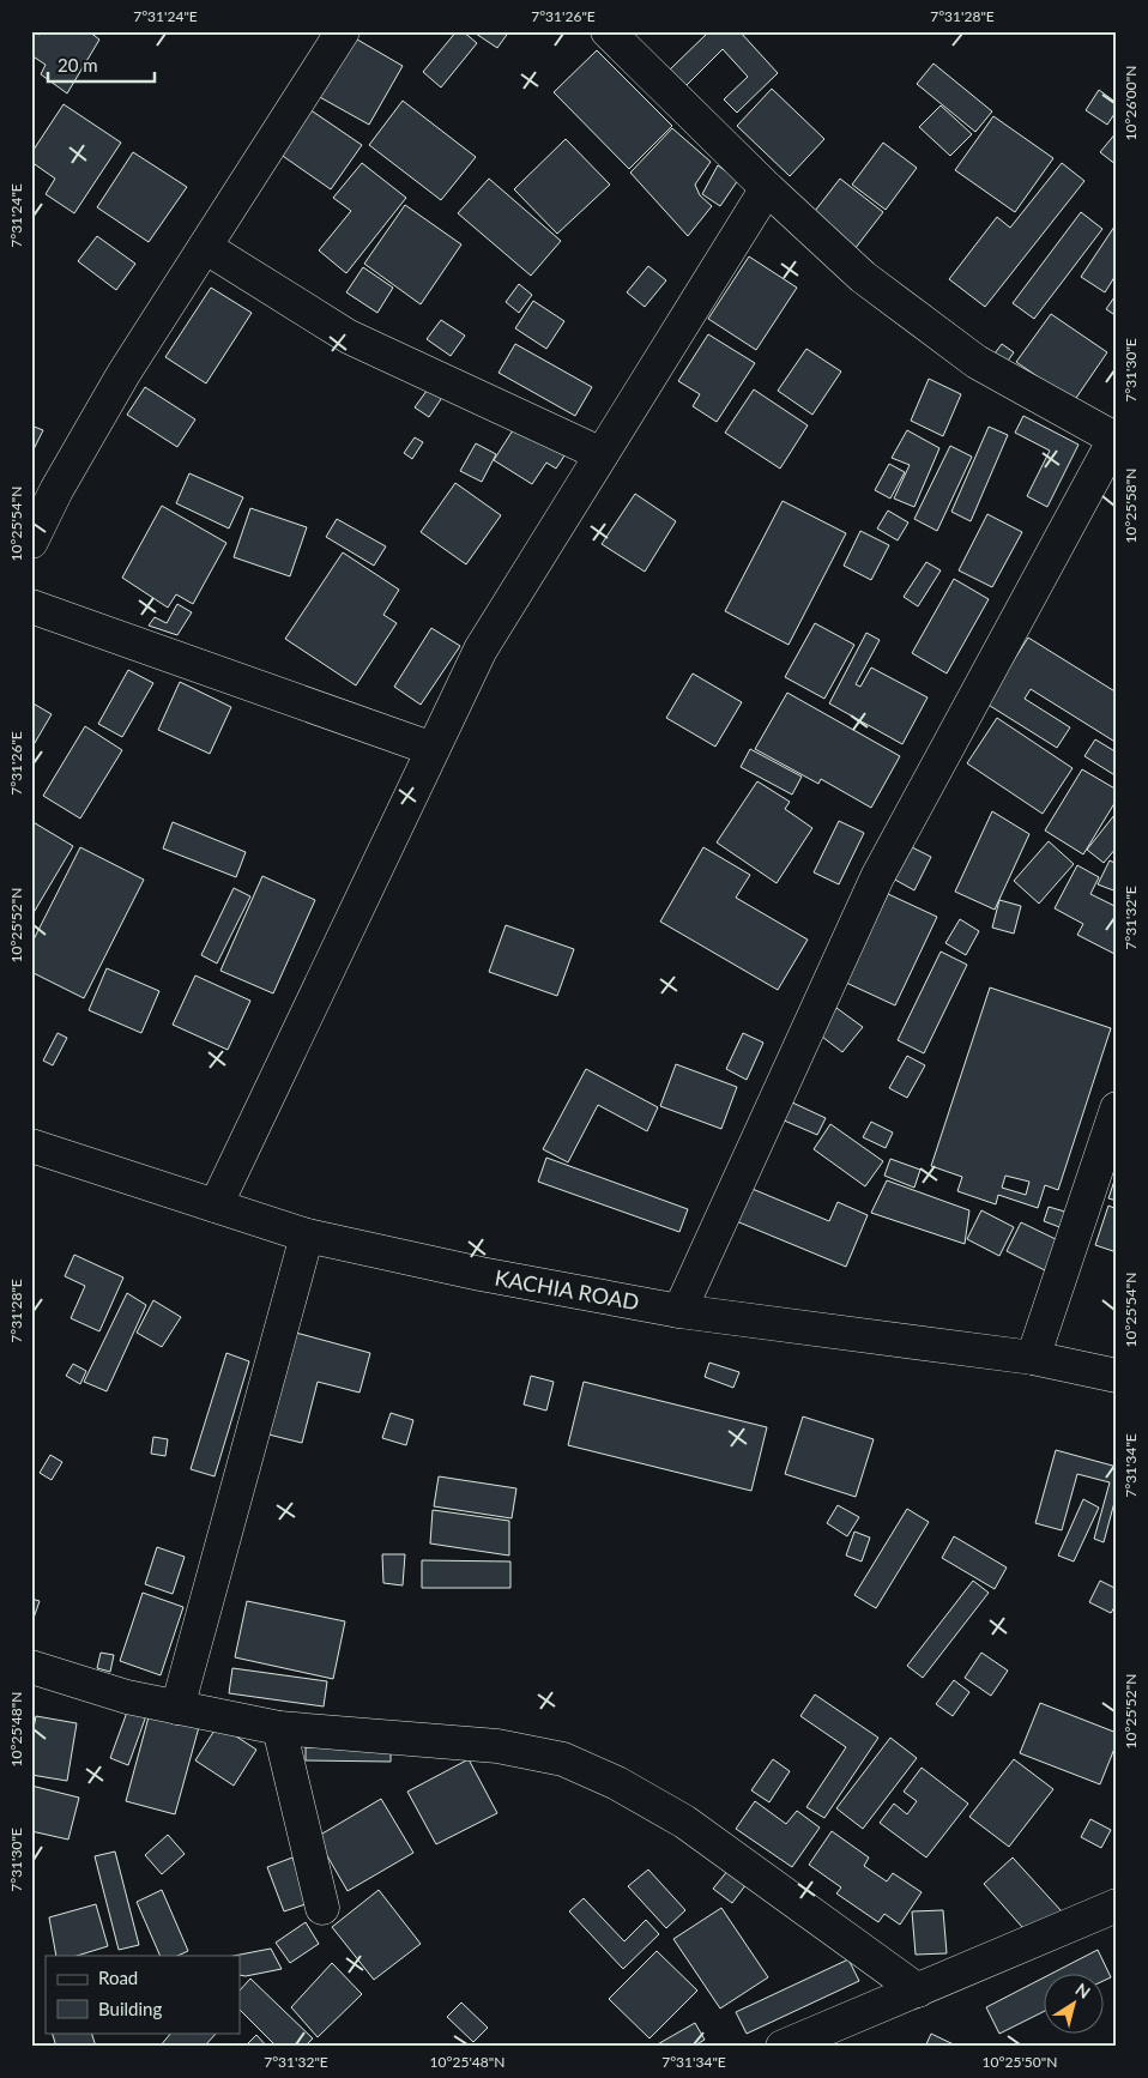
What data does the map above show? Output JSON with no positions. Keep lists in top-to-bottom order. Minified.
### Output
{"streets":{"main road":["KACHIA ROAD"]},"legend":["Road","Building"],"scale_bar":"20 m","north":"top right","coordinates":["7°31'24\"E","7°31'26\"E","7°31'28\"E","10°26'00\"N","7°31'30\"E","10°25'58\"N","10°25'54\"N","7°31'32\"E","10°25'52\"N","7°31'34\"E","10°25'48\"N","10°25'50\"N"]}
